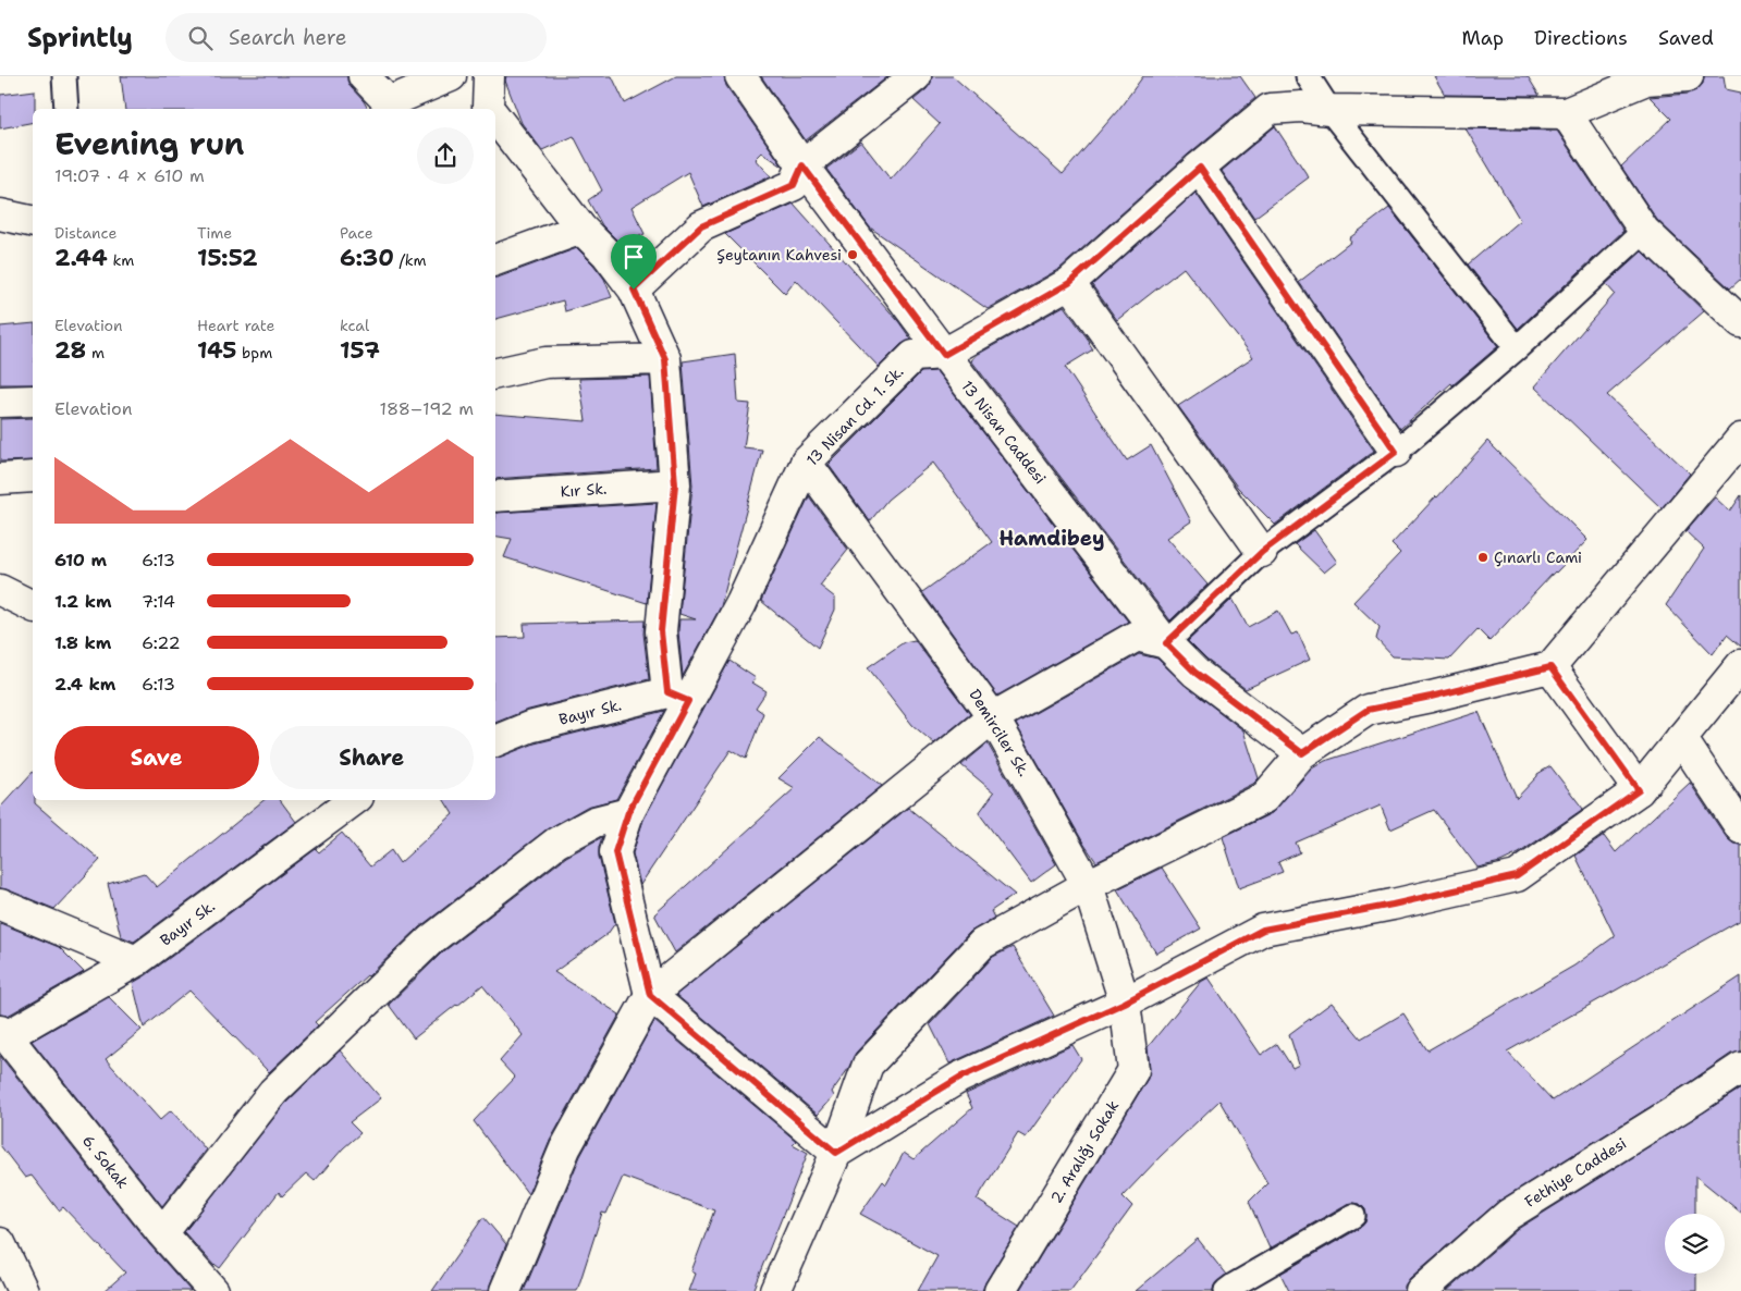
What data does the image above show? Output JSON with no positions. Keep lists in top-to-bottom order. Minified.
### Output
{"streets":{"street":["13 Nisan Cd. 1. Sk.","13 Nisan Caddesi","Kır Sk.","Bayır Sk.","Demirciler Sk.","2. Aralığı Sokak","6. Sokak","Fethiye Caddesi"]},"crossings":[["13 Nisan Cd. 1. Sk.","13 Nisan Caddesi"],["13 Nisan Cd. 1. Sk.","Bayır Sk."],["13 Nisan Cd. 1. Sk.","Demirciler Sk."],["Bayır Sk.","6. Sokak"],["Demirciler Sk.","2. Aralığı Sokak"]],"districts":["Hamdibey"],"places":["Şeytanın Kahvesi","Çınarlı Cami"],"page":{"header":"Sprintly","search":"Search here","nav":["Map","Directions","Saved"],"heading":["Evening run","19:07 · 4 × 610 m"],"stats":[["Distance","2.44 km"],["Time","15:52"],["Pace","6:30 /km"],["Elevation","28 m"],["Heart rate","145 bpm"],["kcal","157"]],"chart":["Elevation","188–192 m"],"list":[{"name":"610 m","note":"6:13"},{"name":"1.2 km","note":"7:14"},{"name":"1.8 km","note":"6:22"},{"name":"2.4 km","note":"6:13"}],"buttons":["Save","Share"]}}
